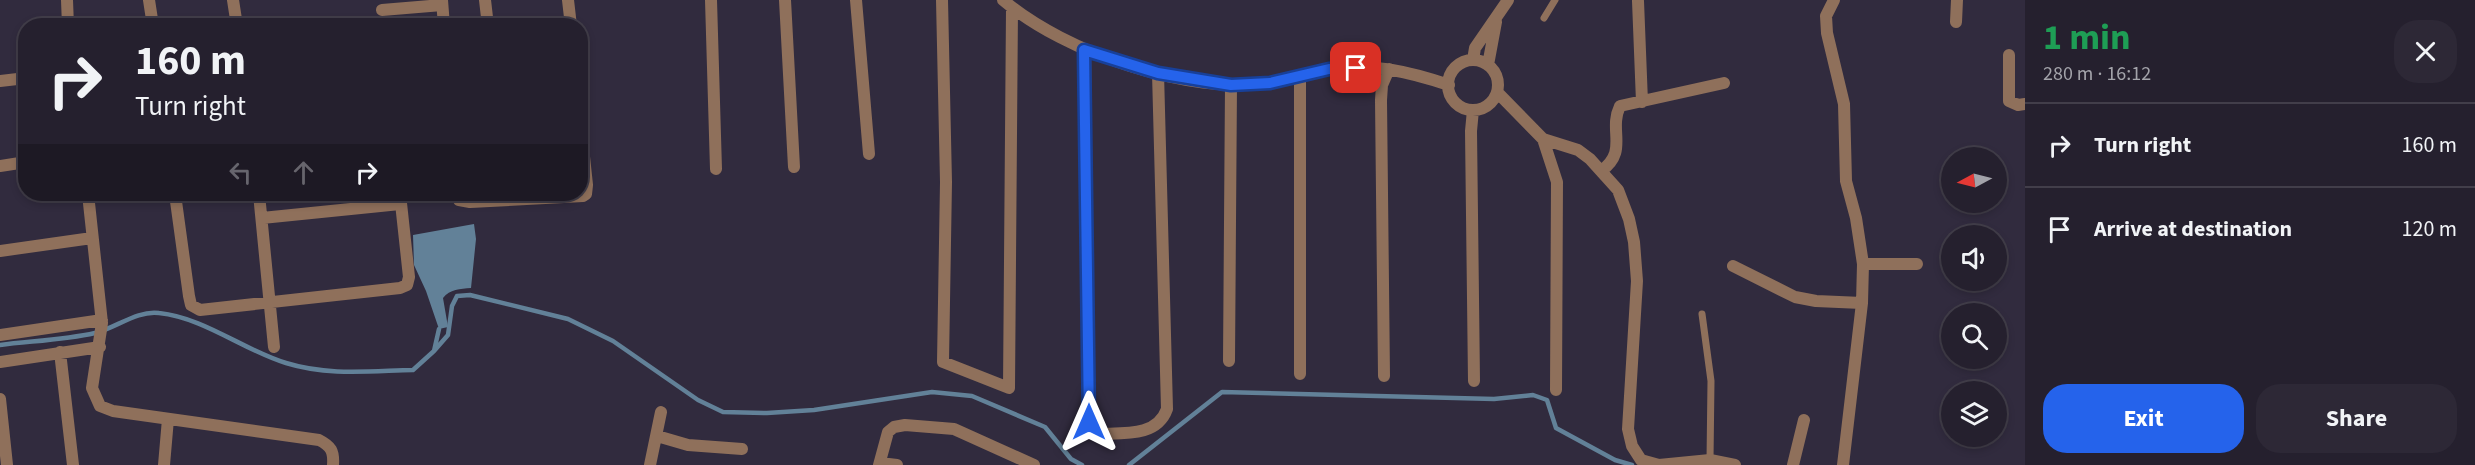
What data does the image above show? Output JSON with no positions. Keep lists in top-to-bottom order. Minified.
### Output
{"north":"left","page":{"heading":["1 min","280 m · 16:12"],"turn":["160 m","Turn right"],"list":[{"name":"Turn right","value":"160 m"},{"name":"Arrive at destination","value":"120 m"}],"buttons":["Exit","Share"]}}
